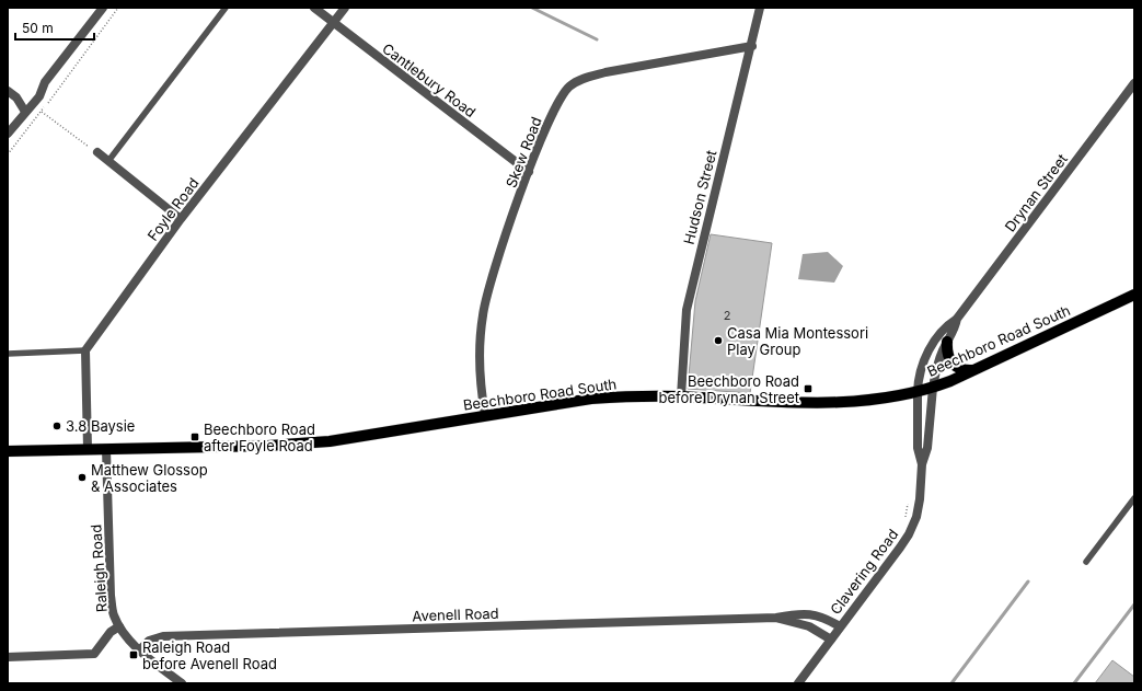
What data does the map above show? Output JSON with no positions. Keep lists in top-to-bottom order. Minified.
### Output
{"streets":{"main road":["Beechboro Road South"],"street":["Cantlebury Road","Skew Road","Drynan Street","Hudson Street","Foyle Road","Raleigh Road","Clavering Road","Avenell Road"]},"crossings":[["Cantlebury Road","Skew Road"],["Cantlebury Road","Foyle Road"],["Skew Road","Hudson Street"],["Skew Road","Beechboro Road South"],["Drynan Street","Beechboro Road South"],["Drynan Street","Clavering Road"],["Hudson Street","Beechboro Road South"],["Beechboro Road South","Raleigh Road"],["Beechboro Road South","Clavering Road"],["Raleigh Road","Avenell Road"],["Clavering Road","Avenell Road"]],"places":{"other":["Casa Mia Montessori Play Group","3.8 Baysie","Matthew Glossop & Associates"],"transit":["Beechboro Road before Drynan Street","Beechboro Road after Foyle Road","Raleigh Road before Avenell Road"]},"house_numbers":["2"],"scale_bar":"50 m"}
